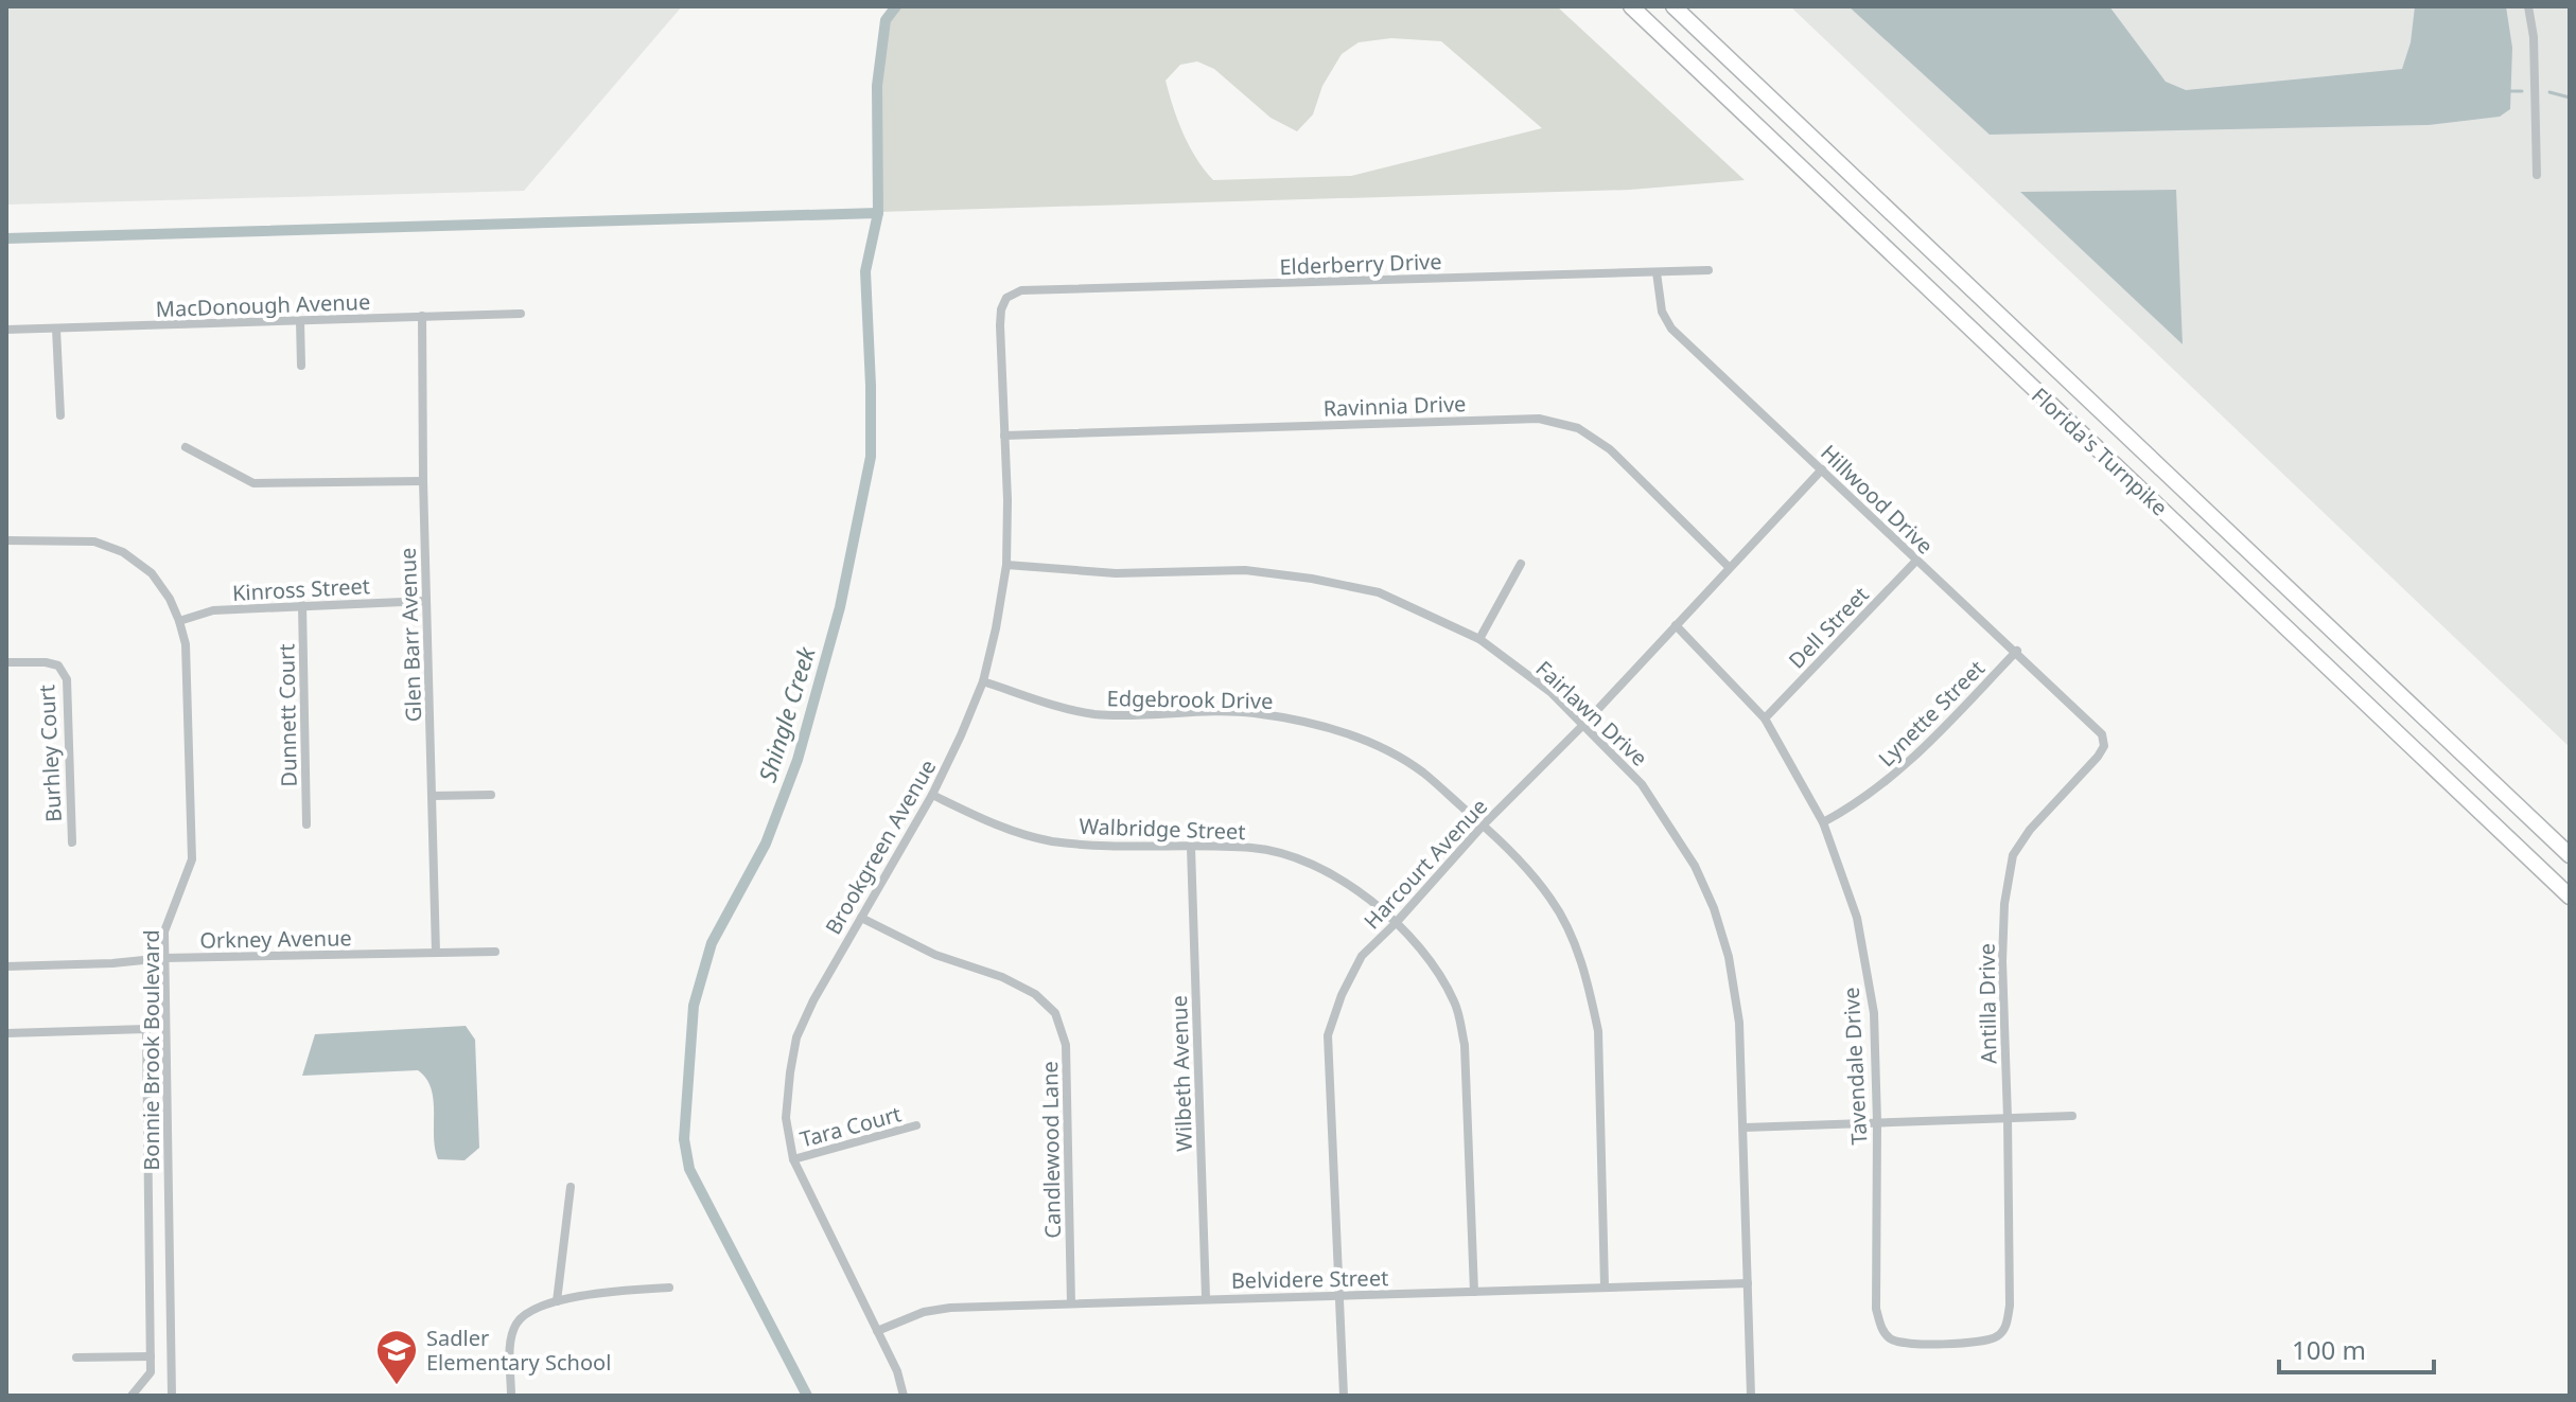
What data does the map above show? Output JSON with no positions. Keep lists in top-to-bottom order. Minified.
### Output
{"streets":{"highway":["Florida's Turnpike"],"street":["Elderberry Drive","MacDonough Avenue","Ravinnia Drive","Hillwood Drive","Kinross Street","Dell Street","Glen Barr Avenue","Edgebrook Drive","Fairlawn Drive","Lynette Street","Dunnett Court","Burhley Court","Walbridge Street","Brookgreen Avenue","Harcourt Avenue","Orkney Avenue","Antilla Drive","Bonnie Brook Boulevard","Tavendale Drive","Wilbeth Avenue","Tara Court","Candlewood Lane","Belvidere Street"]},"crossings":[["Elderberry Drive","Hillwood Drive"],["Elderberry Drive","Brookgreen Avenue"],["MacDonough Avenue","Glen Barr Avenue"],["Ravinnia Drive","Brookgreen Avenue"],["Ravinnia Drive","Harcourt Avenue"],["Hillwood Drive","Dell Street"],["Hillwood Drive","Lynette Street"],["Hillwood Drive","Harcourt Avenue"],["Hillwood Drive","Antilla Drive"],["Kinross Street","Glen Barr Avenue"],["Kinross Street","Dunnett Court"],["Kinross Street","Bonnie Brook Boulevard"],["Dell Street","Tavendale Drive"],["Glen Barr Avenue","Orkney Avenue"],["Edgebrook Drive","Brookgreen Avenue"],["Edgebrook Drive","Harcourt Avenue"],["Edgebrook Drive","Belvidere Street"],["Fairlawn Drive","Brookgreen Avenue"],["Fairlawn Drive","Harcourt Avenue"],["Fairlawn Drive","Belvidere Street"],["Lynette Street","Tavendale Drive"],["Walbridge Street","Brookgreen Avenue"],["Walbridge Street","Harcourt Avenue"],["Walbridge Street","Wilbeth Avenue"],["Walbridge Street","Belvidere Street"],["Brookgreen Avenue","Tara Court"],["Brookgreen Avenue","Candlewood Lane"],["Brookgreen Avenue","Belvidere Street"],["Harcourt Avenue","Tavendale Drive"],["Harcourt Avenue","Belvidere Street"],["Orkney Avenue","Bonnie Brook Boulevard"],["Antilla Drive","Tavendale Drive"],["Wilbeth Avenue","Belvidere Street"],["Candlewood Lane","Belvidere Street"]],"water":["Shingle Creek"],"places":{"school or university":["Sadler Elementary School"]},"scale_bar":"100 m"}
